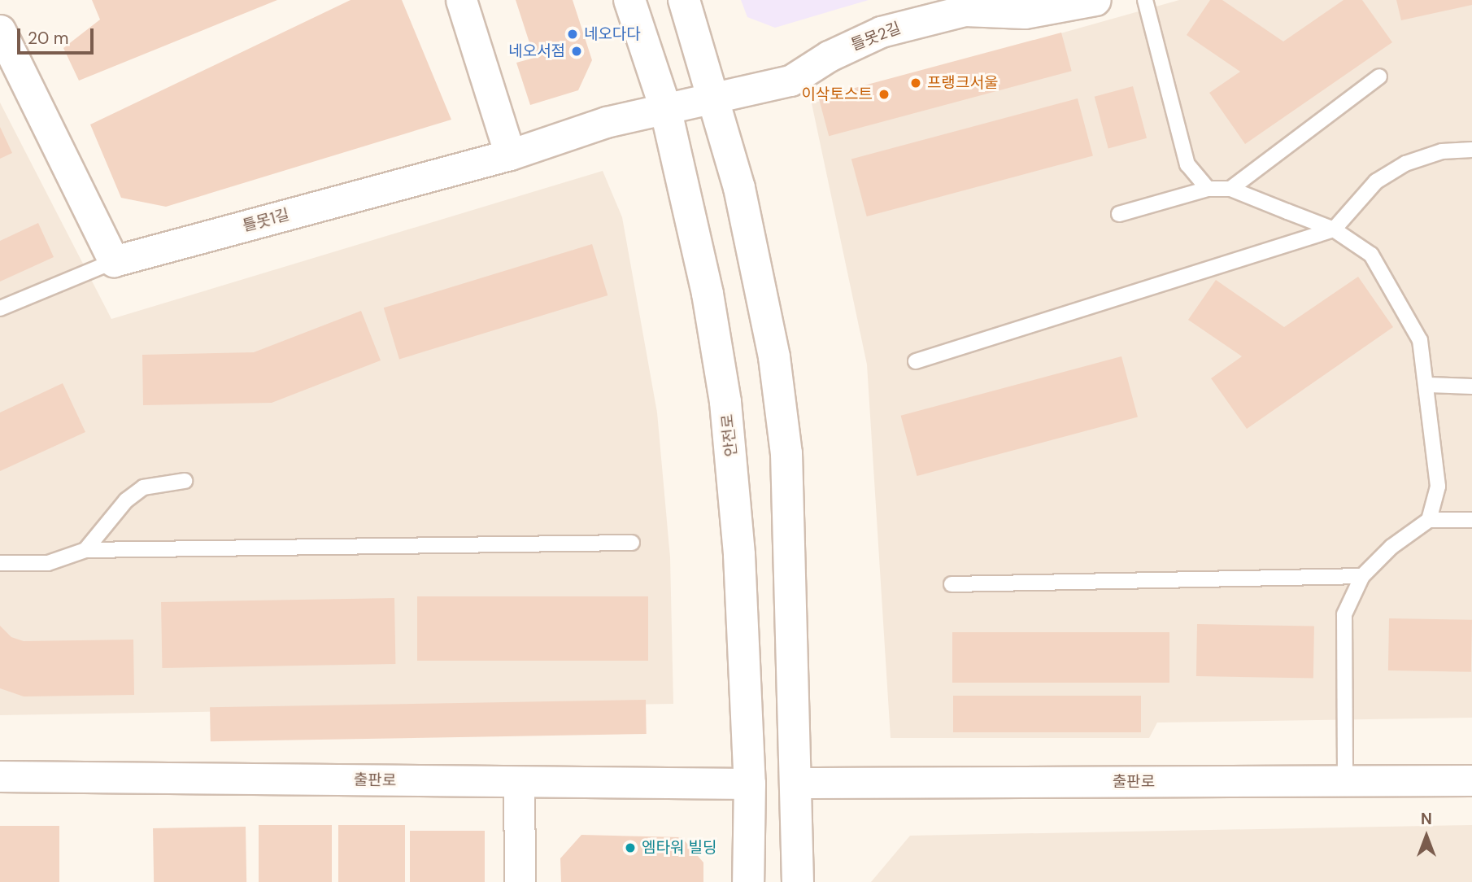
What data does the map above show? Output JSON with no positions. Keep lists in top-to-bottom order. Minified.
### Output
{"streets":{"street":["틀못2길","틀못1길","안전로","출판로"]},"crossings":[["틀못2길","틀못1길"],["틀못2길","안전로"],["틀못1길","안전로"],["안전로","출판로"]],"places":["네오다다","네오서점","프랭크서울","이삭토스트","엠타워 빌딩"],"scale_bar":"20 m","north":"top"}
